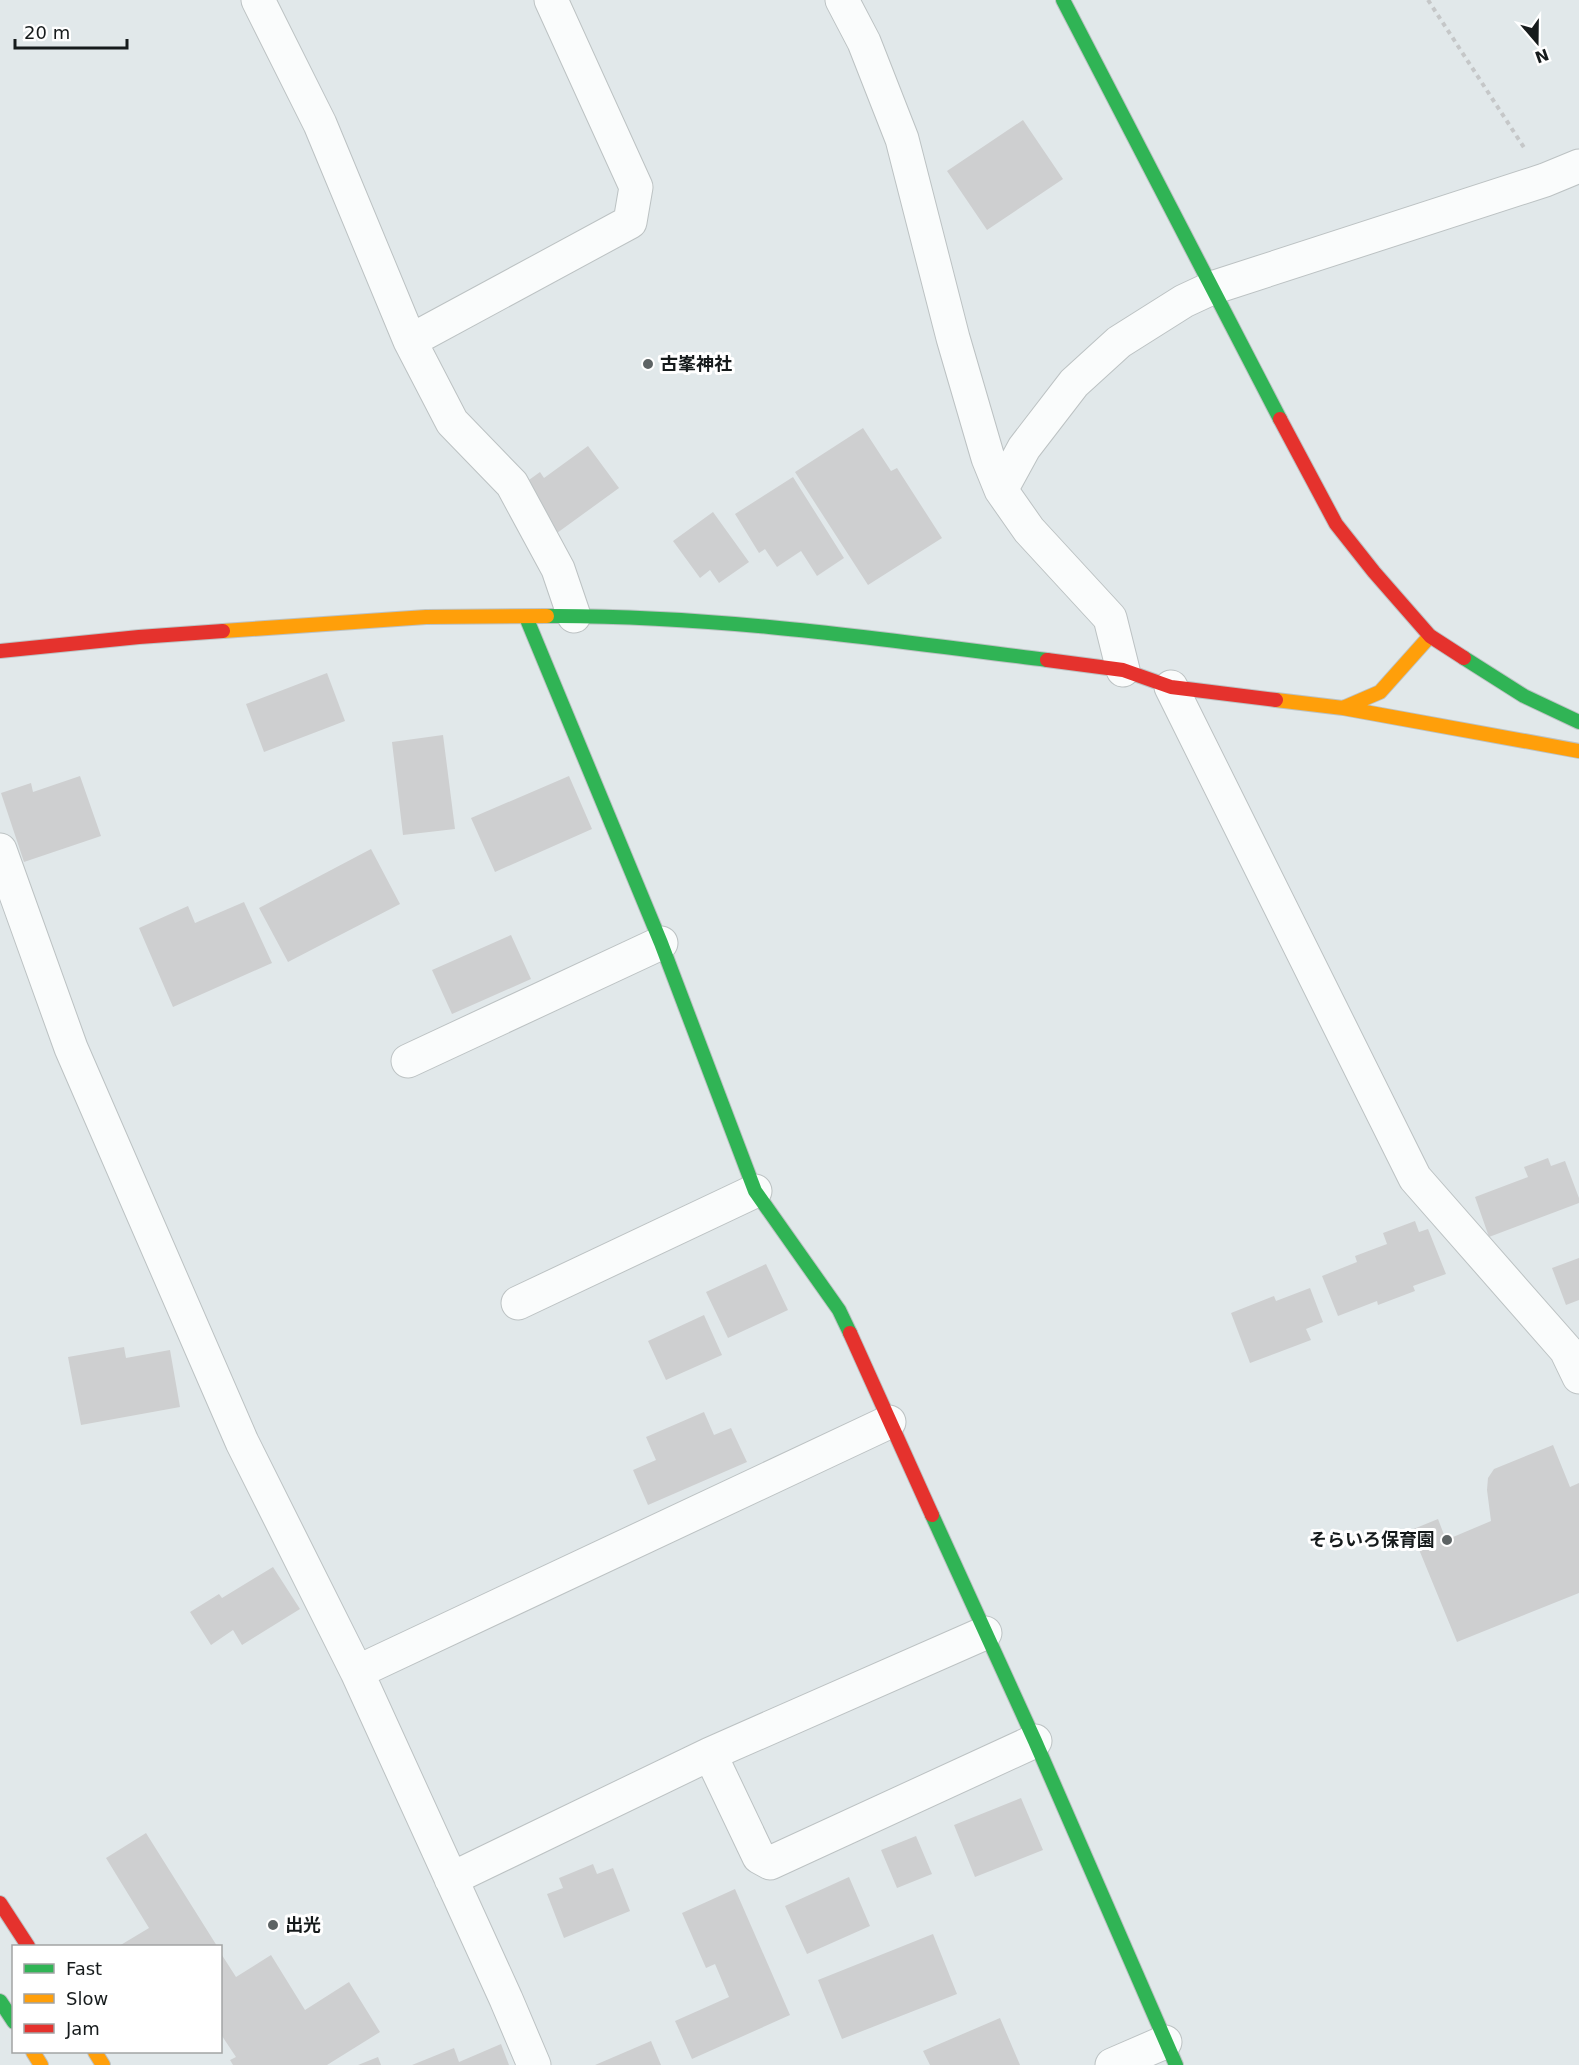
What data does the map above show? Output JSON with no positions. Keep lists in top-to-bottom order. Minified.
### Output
{"places":["古峯神社","そらいろ保育園","出光"],"legend":["Fast","Slow","Jam"],"scale_bar":"20 m","north":"bottom"}
